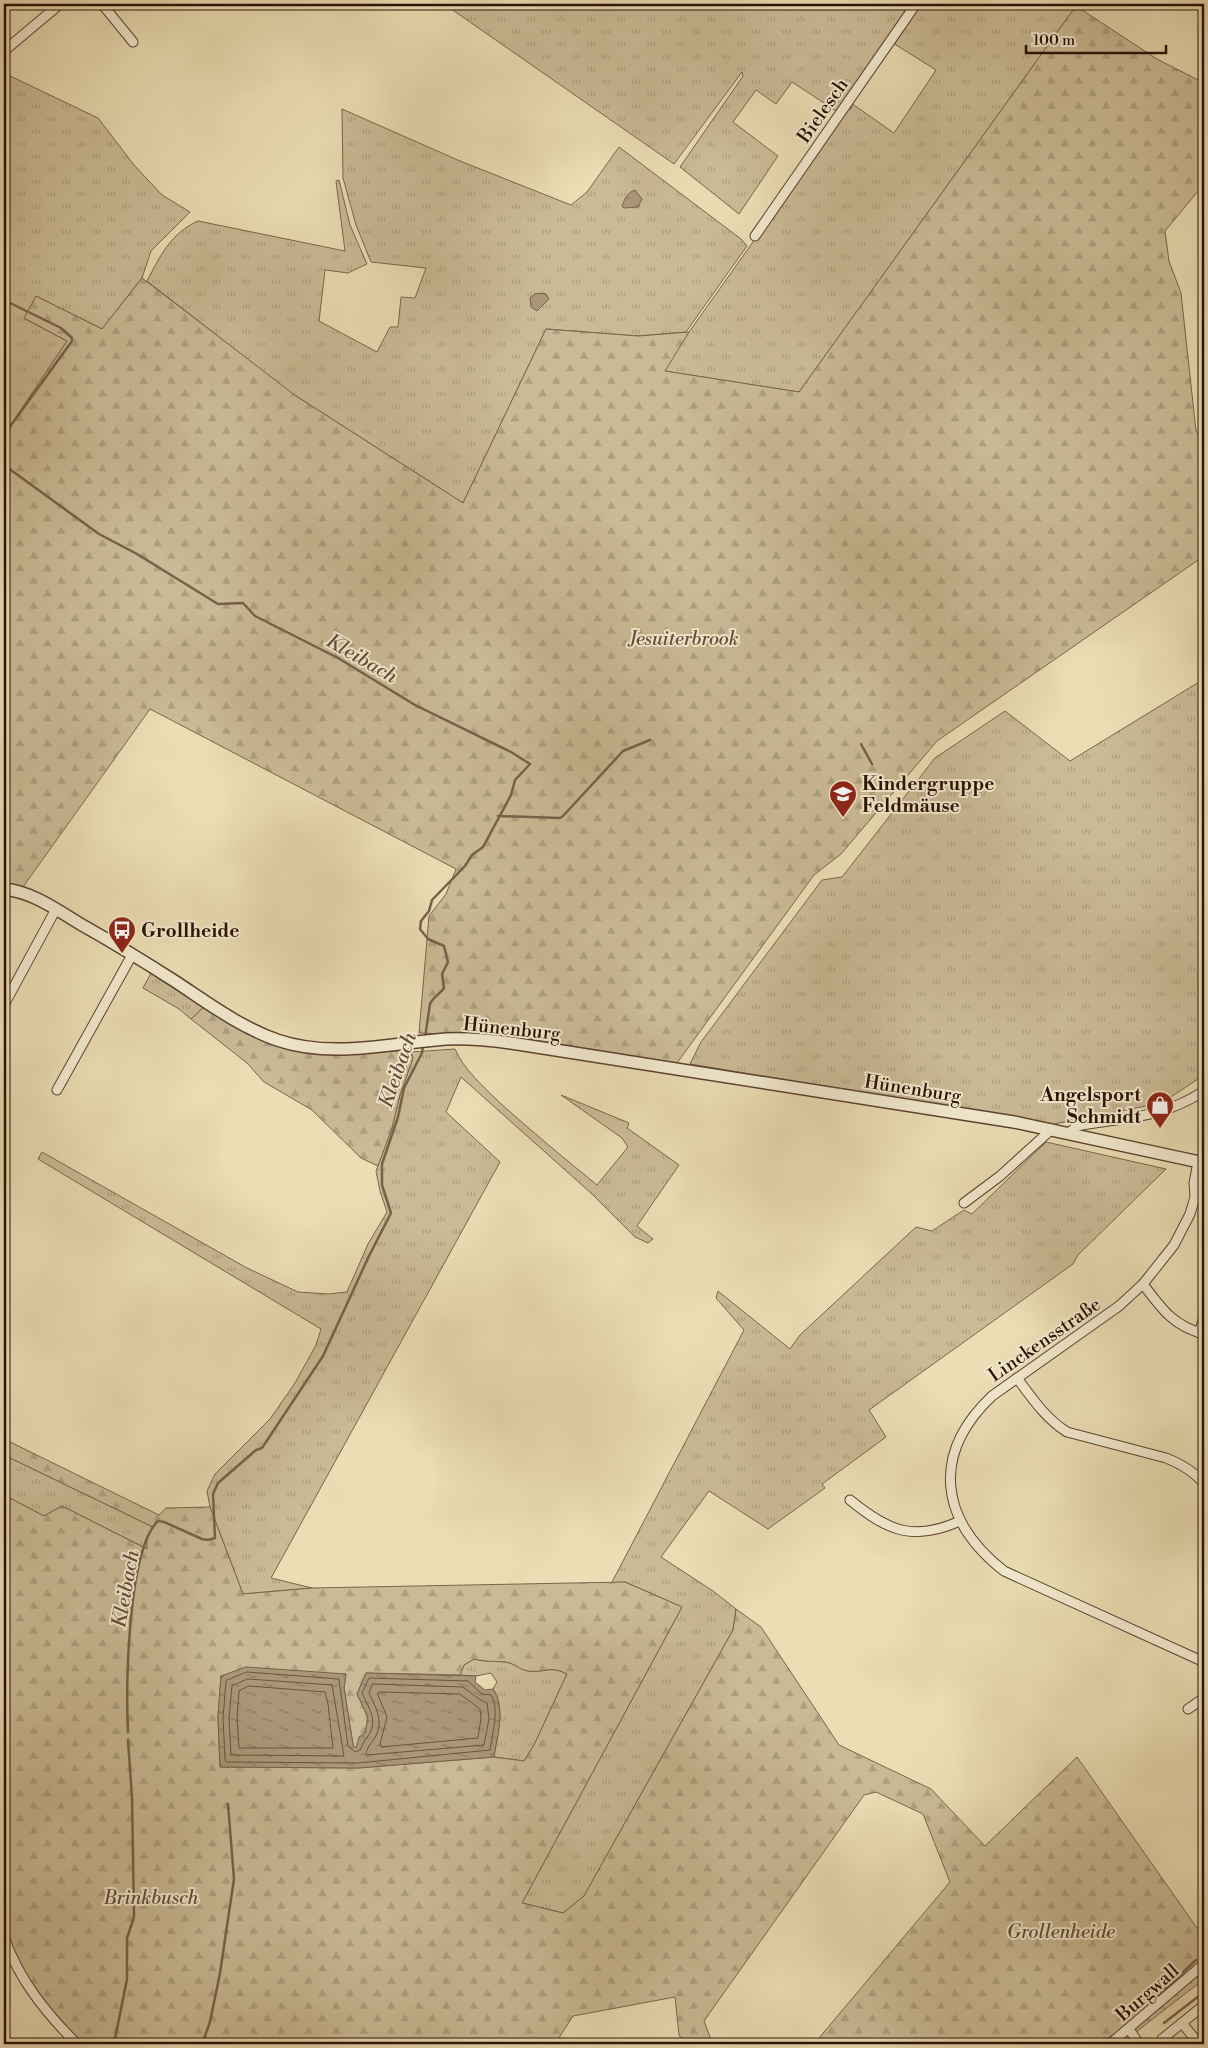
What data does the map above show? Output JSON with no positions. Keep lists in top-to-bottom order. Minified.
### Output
{"streets":{"street":["Bielesch","Hünenburg","Linckensstraße","Burgwall"]},"crossings":[["Hünenburg","Linckensstraße"]],"water":["Kleibach"],"parks":["Jesuiterbrook","Brinkbusch","Grollenheide"],"places":{"school or university":["Kindergruppe Feldmäuse"],"bus stop":["Grollheide"],"shop":["Angelsport Schmidt"]},"scale_bar":"100 m"}
